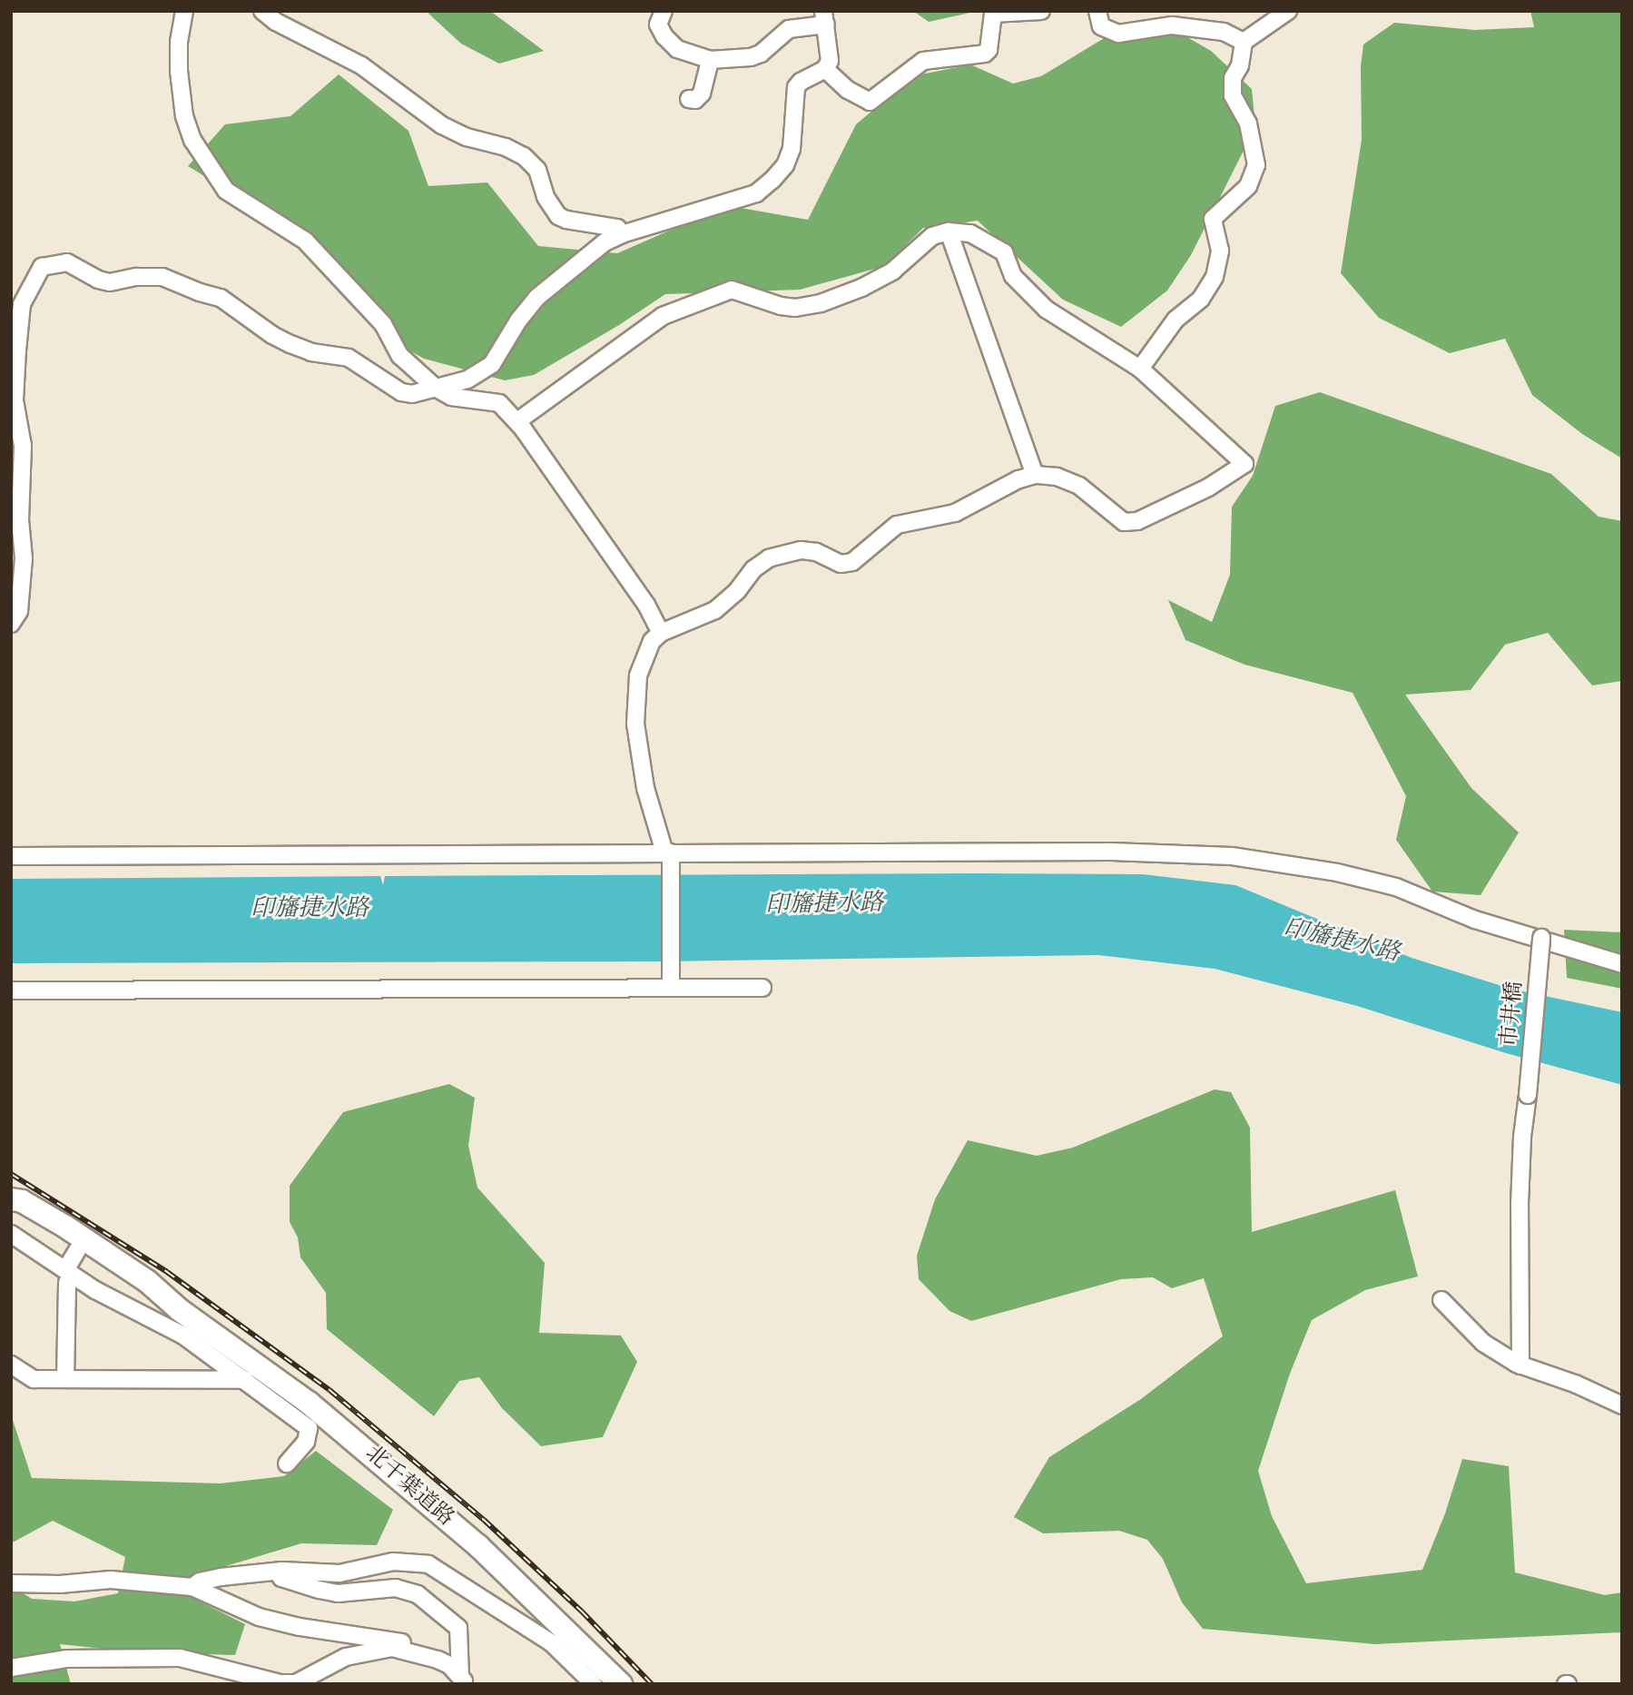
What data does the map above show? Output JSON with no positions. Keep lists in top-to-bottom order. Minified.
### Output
{"streets":{"highway":["北千葉道路"],"street":["市井橋"]},"water":["印旛捷水路"]}
